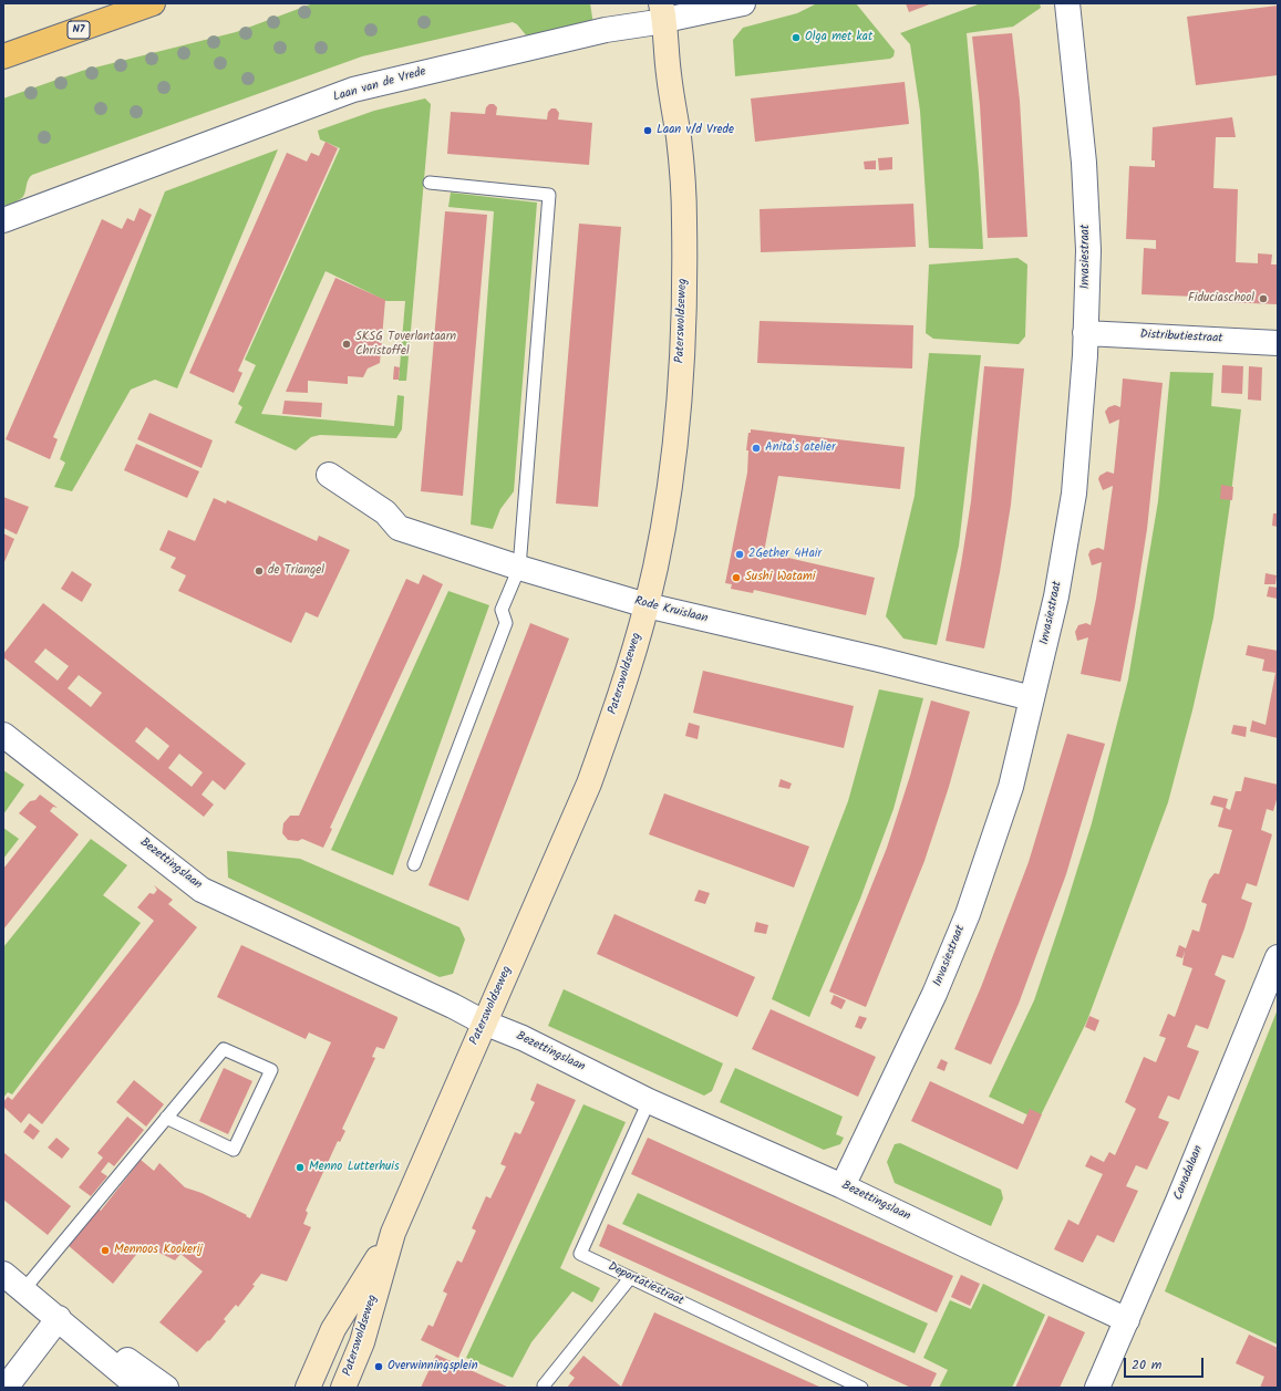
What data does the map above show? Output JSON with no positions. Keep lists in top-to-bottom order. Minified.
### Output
{"streets":{"highway":["N7"],"main road":["Paterswoldseweg"],"street":["Laan van de Vrede","Invasiestraat","Distributiestraat","Rode Kruislaan","Bezettingslaan","Canadalaan"],"lane":["Deportatiestraat"]},"crossings":[["Laan van de Vrede","Paterswoldseweg"],["Invasiestraat","Distributiestraat"],["Invasiestraat","Rode Kruislaan"],["Invasiestraat","Bezettingslaan"],["Paterswoldseweg","Rode Kruislaan"],["Paterswoldseweg","Bezettingslaan"],["Bezettingslaan","Canadalaan"],["Bezettingslaan","Deportatiestraat"]],"places":["Olga met kat","Laan v/d Vrede","Fiduciaschool","SKSG Toverlantaarn Christoffel","Anita's atelier","2Gether 4Hair","de Triangel","Sushi Watami","Menno Lutterhuis","Mennoos Kookerij","Overwinningsplein"],"scale_bar":"20 m"}
